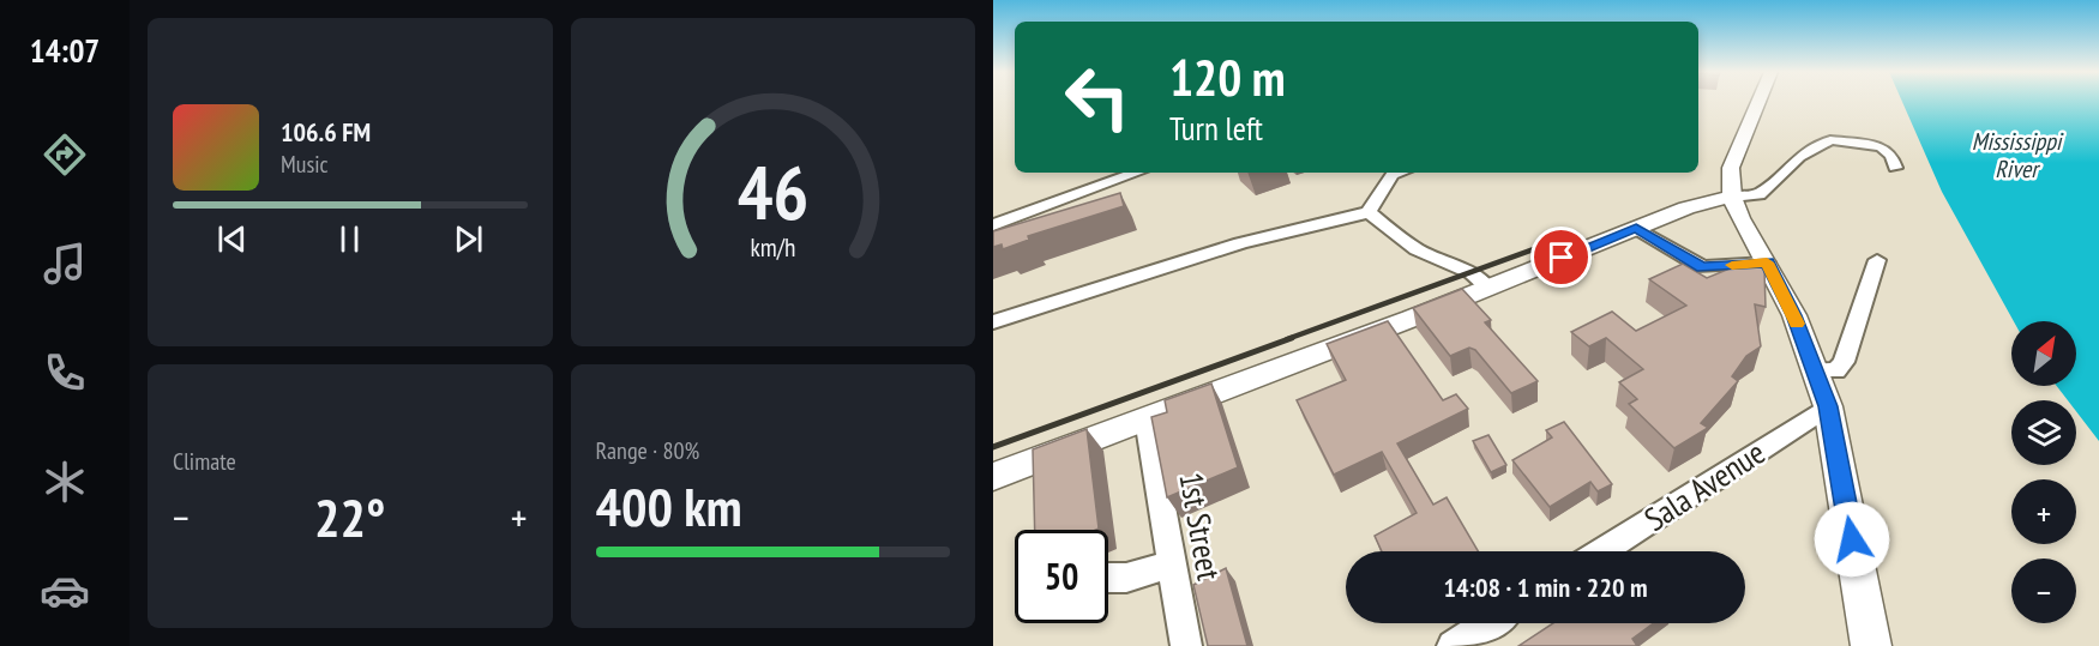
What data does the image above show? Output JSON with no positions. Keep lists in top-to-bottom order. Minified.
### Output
{"streets":{"street":["Sala Avenue","1st Street"]},"water":["Mississippi River"],"north":"top right","page":{"tabs":"14:07","turn":["120 m","Turn left"],"song":["106.6 FM","Music"],"map_buttons":["+","−"],"tile":["Climate",["Range · 80%","400 km"]],"heat":["−","22°","+"],"limit":"50","trip":"14:08 · 1 min · 220 m","gauge":["46","km/h"]}}
